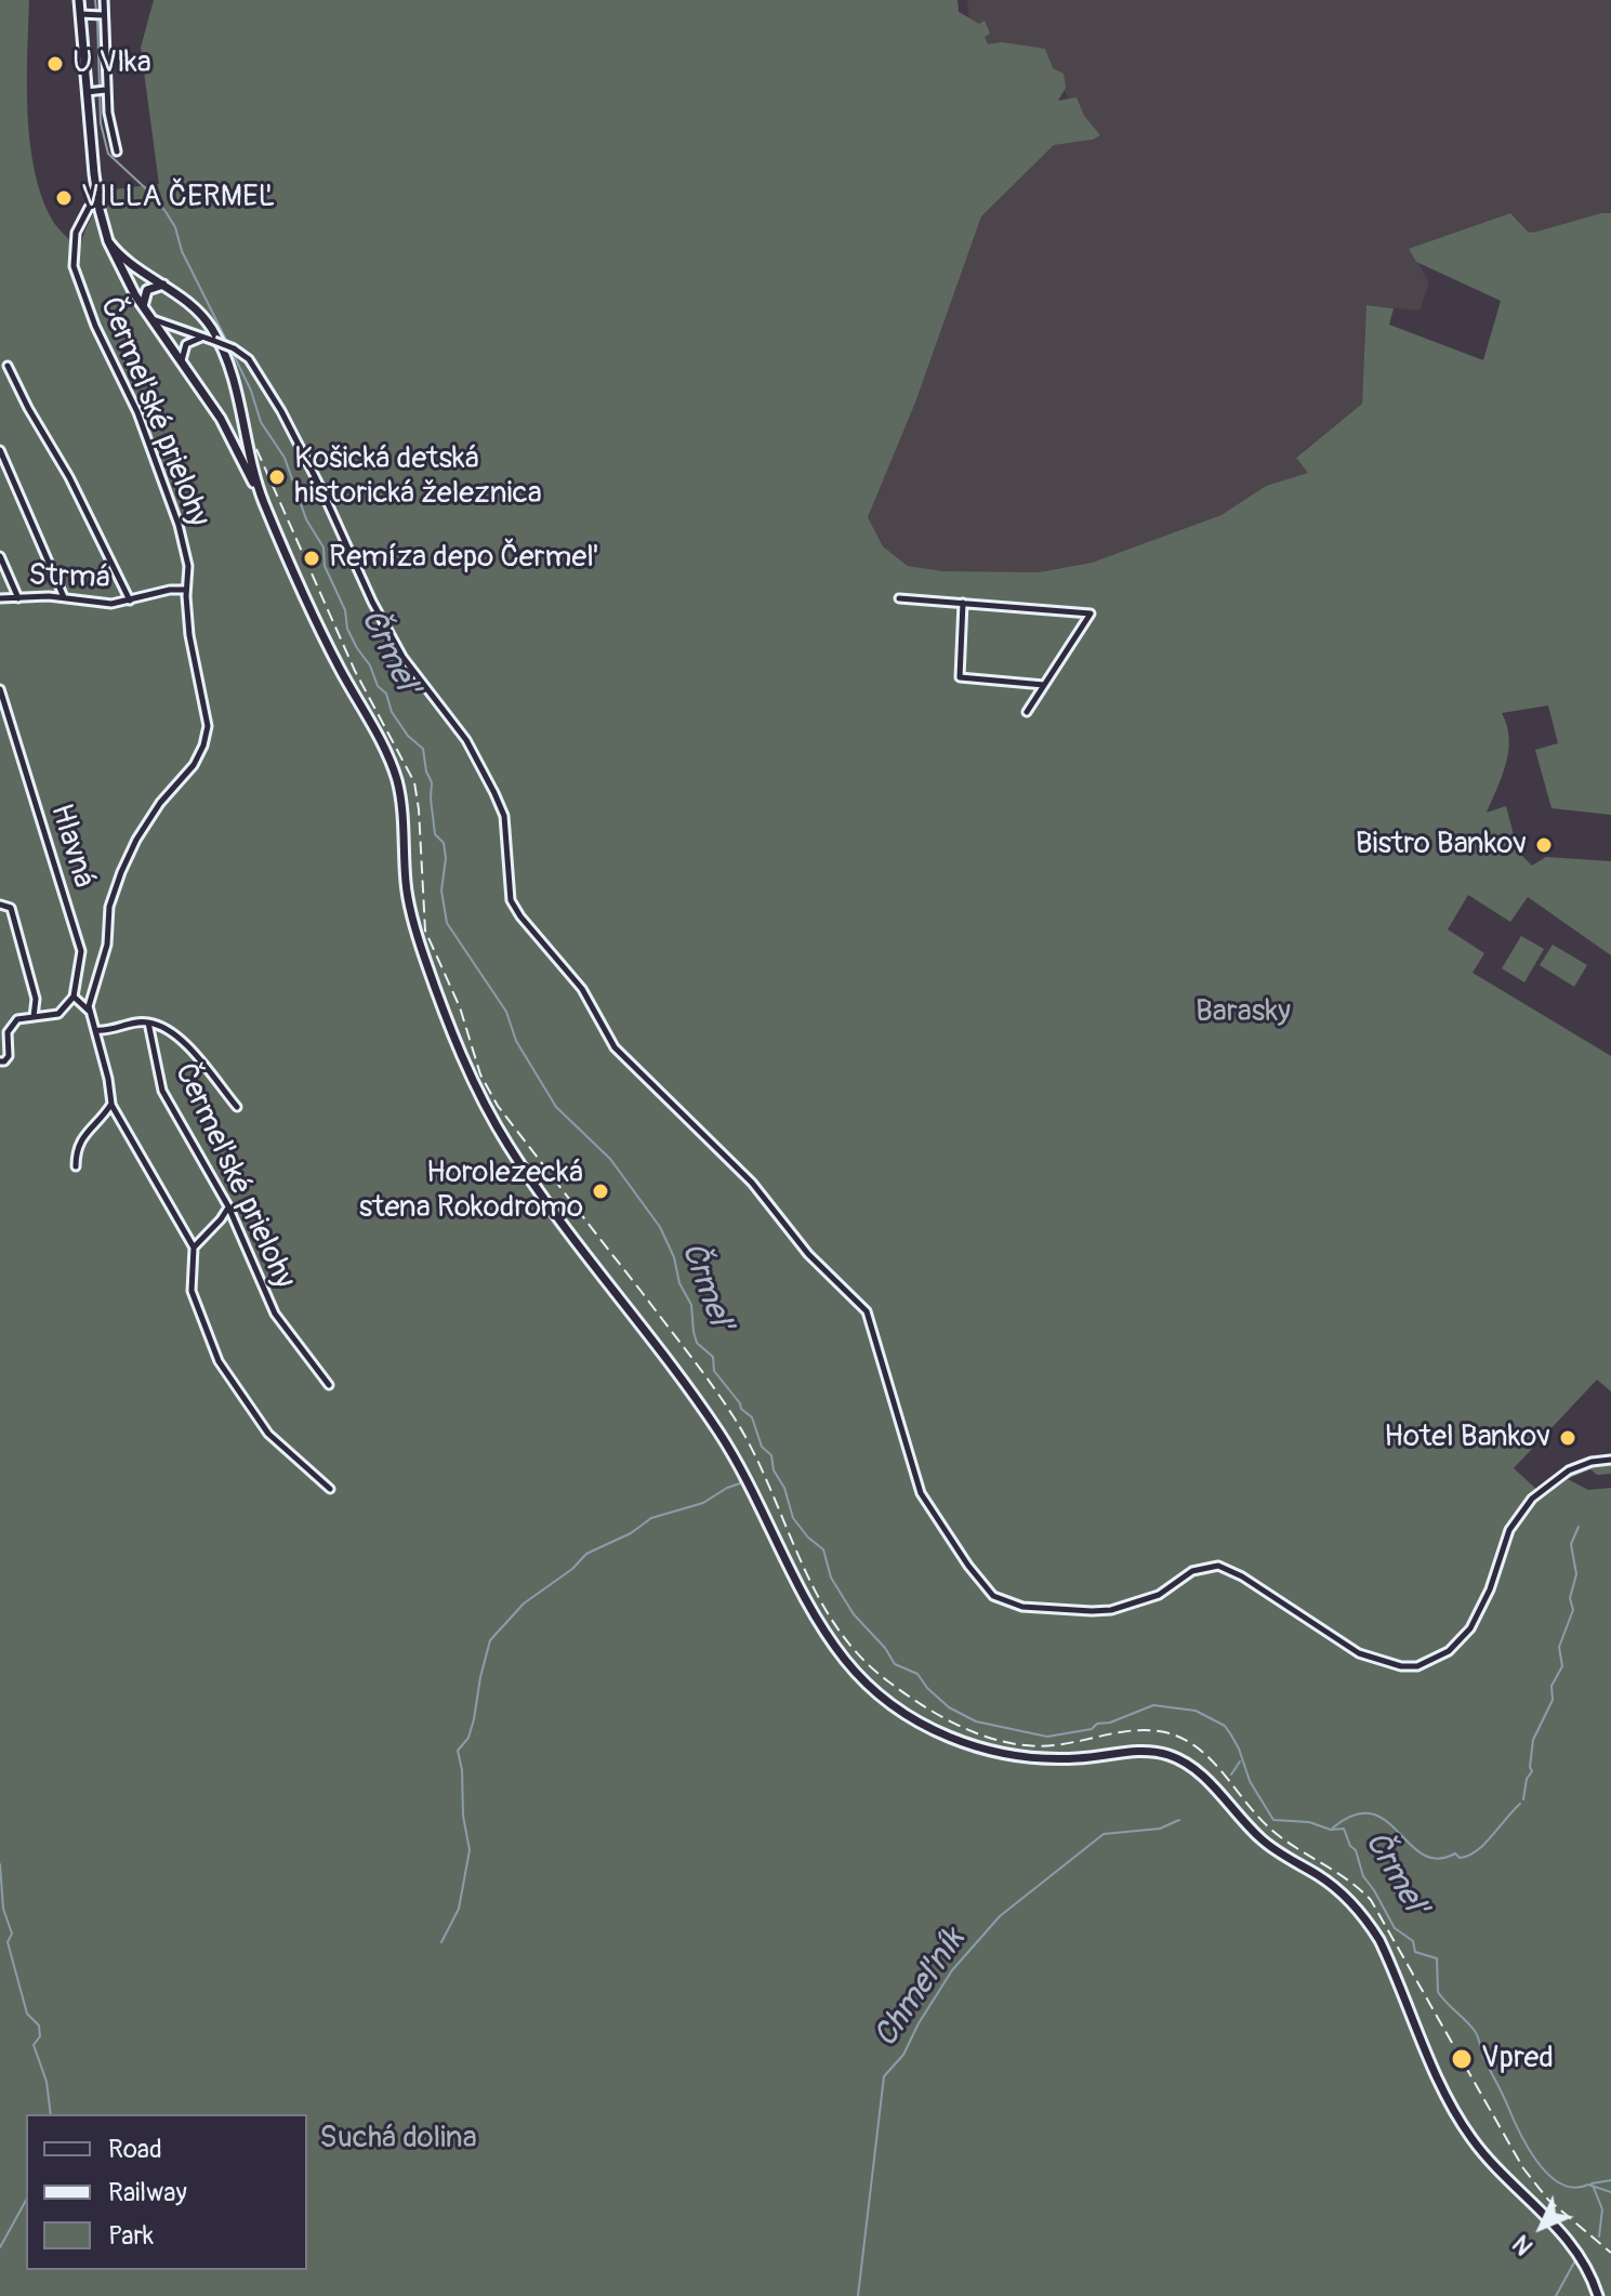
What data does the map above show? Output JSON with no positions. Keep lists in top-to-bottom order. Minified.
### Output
{"streets":{"street":["Čermeľské prielohy","Strmá","Hlavná"]},"crossings":[["Čermeľské prielohy","Strmá"]],"water":["Črmeľ","Chmeľník"],"parks":["Barasky","Suchá dolina"],"places":["U Vlka","VILLA ČERMEĽ","Košická detská historická železnica","Remíza depo Čermeľ","Bistro Bankov","Horolezecká stena Rokodromo","Hotel Bankov","Vpred"],"legend":["Road","Railway","Park"],"north":"bottom left"}
